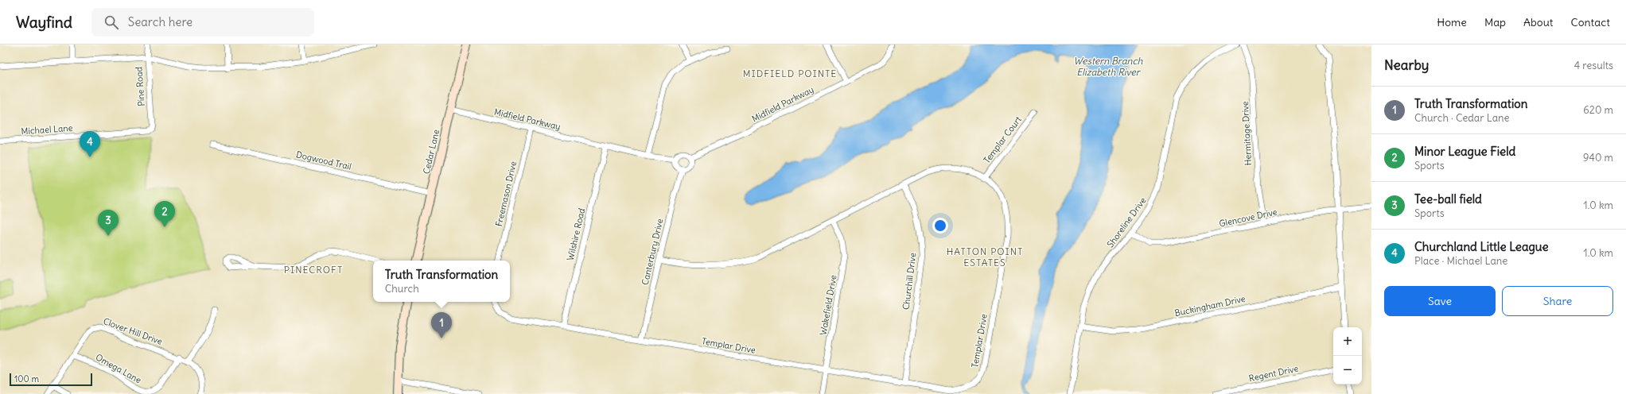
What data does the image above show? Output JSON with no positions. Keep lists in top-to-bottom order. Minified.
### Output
{"streets":{"main road":["Cedar Lane"],"street":["Pine Road","Midfield Parkway","Michael Lane","Hermitage Drive","Templar Court","Dogwood Trail","Freemason Drive","Glencove Drive","Shoreline Drive","Wilshire Road","Canterbury Drive","Churchill Drive","Wakefield Drive","Buckingham Drive","Clover Hill Drive","Templar Drive","Omega Lane","Regent Drive"]},"crossings":[["Pine Road","Michael Lane"],["Midfield Parkway","Cedar Lane"],["Midfield Parkway","Freemason Drive"],["Midfield Parkway","Wilshire Road"],["Midfield Parkway","Canterbury Drive"],["Hermitage Drive","Glencove Drive"],["Templar Court","Templar Drive"],["Cedar Lane","Dogwood Trail"],["Glencove Drive","Shoreline Drive"],["Shoreline Drive","Buckingham Drive"],["Wilshire Road","Templar Drive"],["Canterbury Drive","Templar Drive"],["Churchill Drive","Templar Drive"],["Wakefield Drive","Templar Drive"],["Clover Hill Drive","Omega Lane"]],"districts":["MIDFIELD POINTE","HATTON POINT ESTATES","PINECROFT"],"water":["Western Branch Elizabeth River"],"scale_bar":"100 m","page":{"header":"Wayfind","search":"Search here","nav":["Home","Map","About","Contact"],"heading":["Nearby","4 results"],"list":[{"mark":"1","name":"Truth Transformation","note":"Church · Cedar Lane","value":"620 m"},{"mark":"2","name":"Minor League Field","note":"Sports","value":"940 m"},{"mark":"3","name":"Tee-ball field","note":"Sports","value":"1.0 km"},{"mark":"4","name":"Churchland Little League","note":"Place · Michael Lane","value":"1.0 km"}],"pins":["4","2","3","1"],"popup":["Truth Transformation","Church"],"buttons":["Save","Share"],"map_buttons":["+","−"],"scale":"100 m"}}
